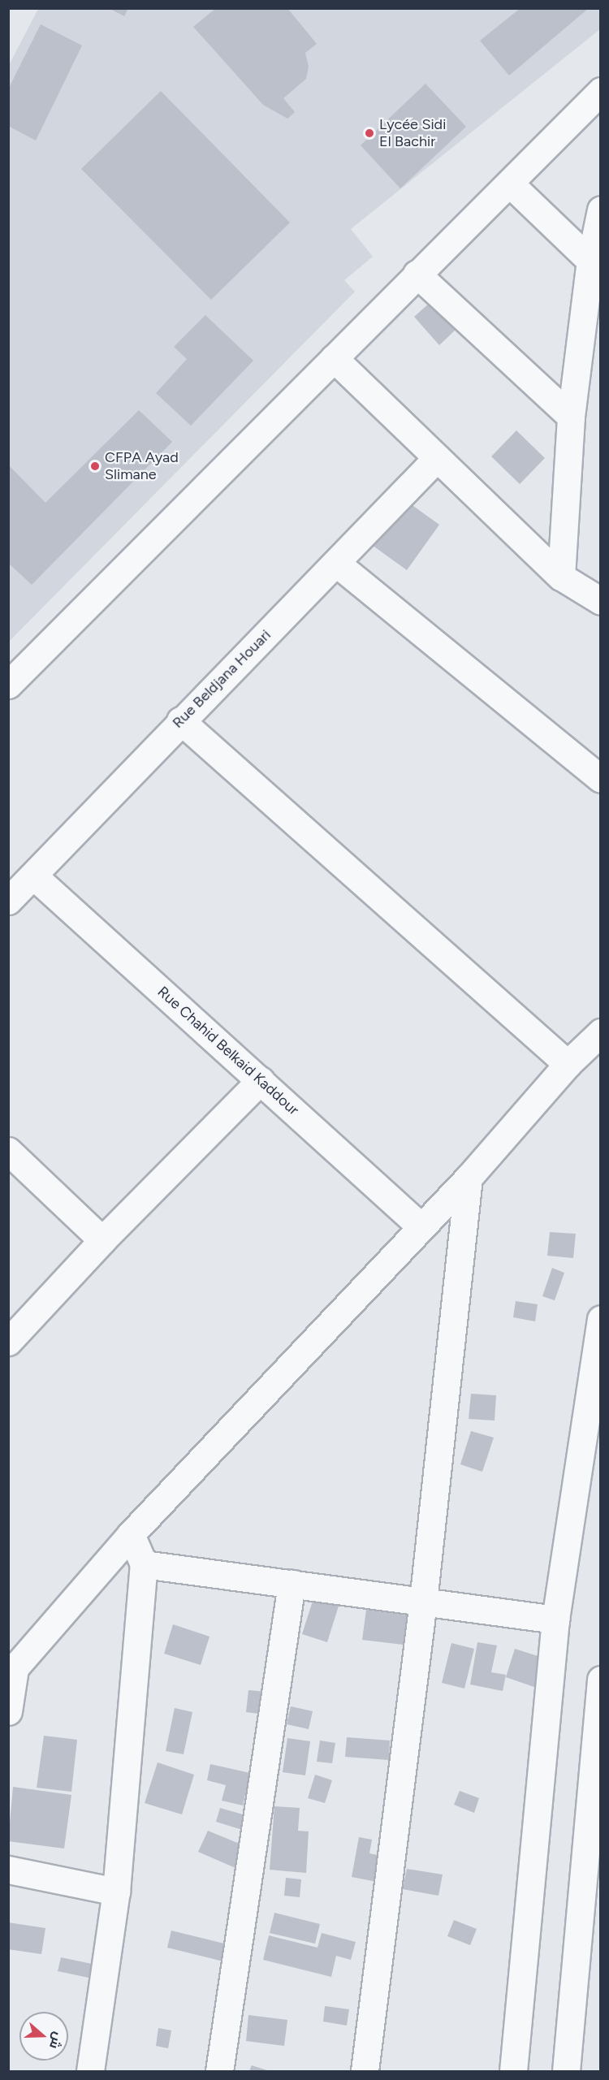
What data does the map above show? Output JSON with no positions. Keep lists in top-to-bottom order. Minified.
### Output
{"streets":{"street":["Rue Beldjana Houari","Rue Chahid Belkaid Kaddour"]},"crossings":[["Rue Beldjana Houari","Rue Chahid Belkaid Kaddour"]],"places":["Lycée Sidi El Bachir","CFPA Ayad Slimane"],"north":"right"}
